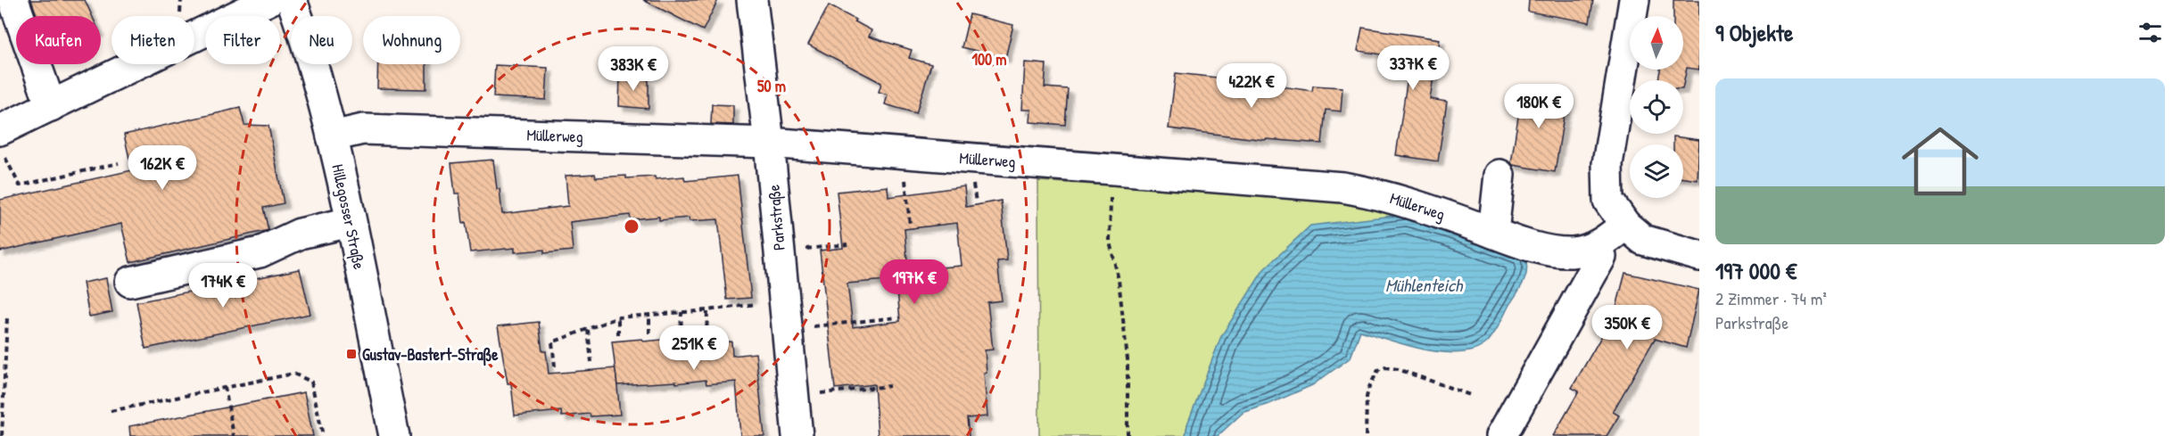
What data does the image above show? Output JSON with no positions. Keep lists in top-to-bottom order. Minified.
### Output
{"streets":{"street":["Müllerweg","Hillegosser Straße","Parkstraße"]},"crossings":[["Müllerweg","Hillegosser Straße"],["Müllerweg","Parkstraße"]],"water":["Mühlenteich"],"places":{"transit":["Gustav-Bastert-Straße"]},"north":"top","page":{"heading":"9 Objekte","chip":["Kaufen","Mieten","Filter","Neu","Wohnung"],"price":["337K €","383K €","422K €","180K €","162K €","197K €","174K €","350K €","251K €"],"list":[{"name":"197 000 €","note":"2 Zimmer · 74 m² · Parkstraße"}]},"rings":["100 m","50 m"]}
